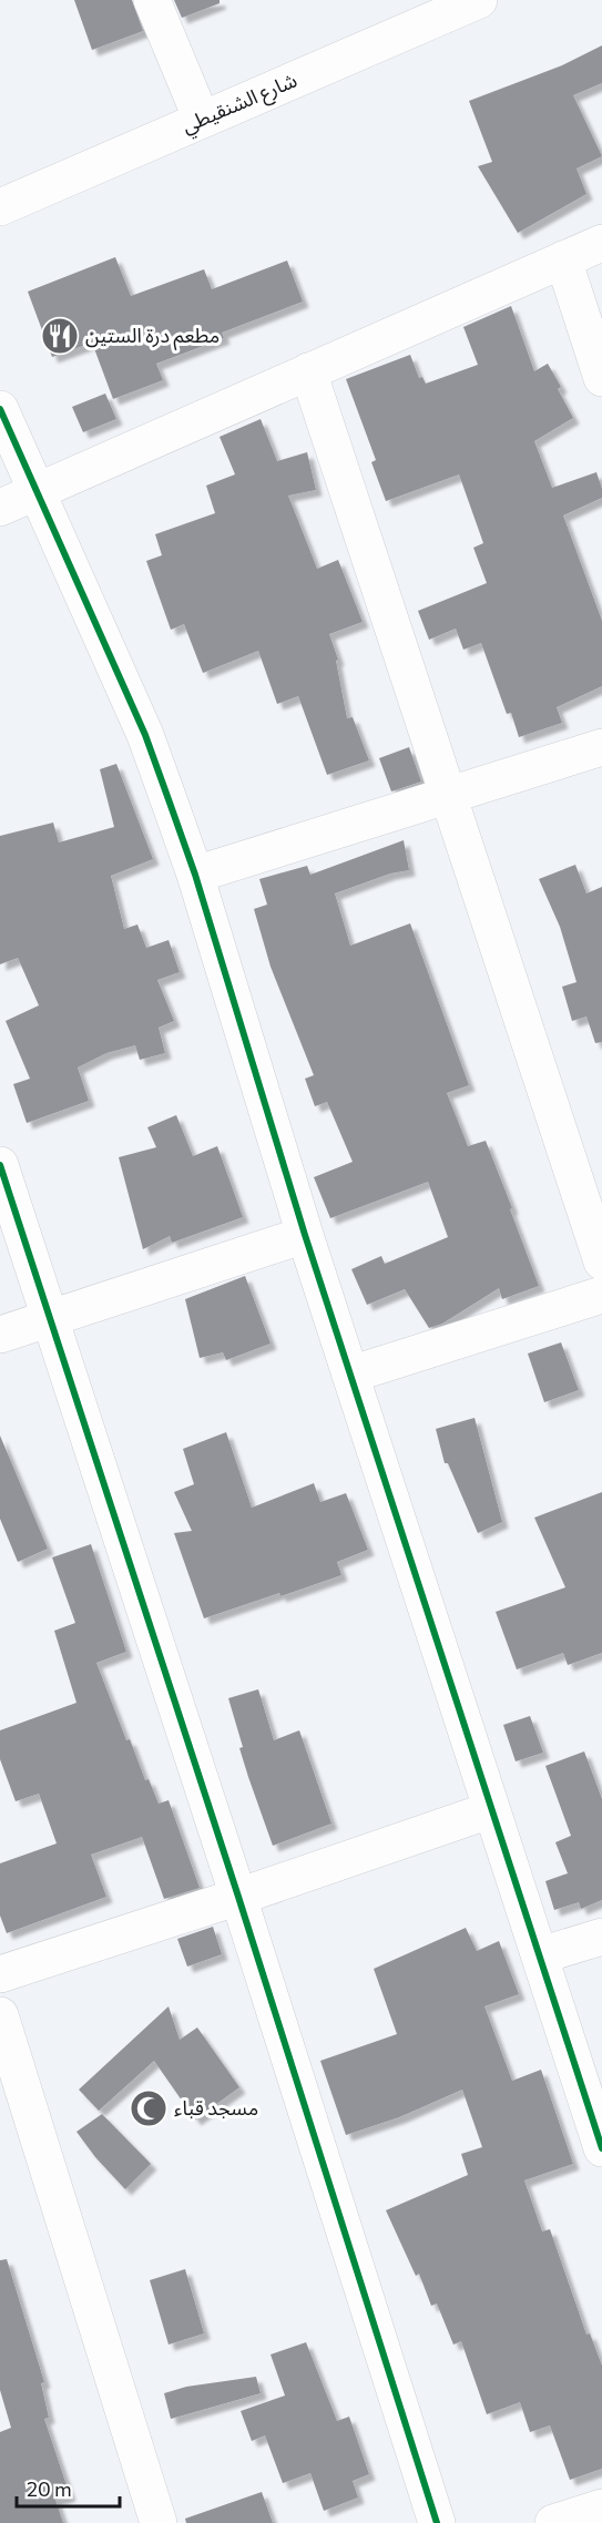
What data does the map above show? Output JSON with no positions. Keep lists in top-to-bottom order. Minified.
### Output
{"streets":{"street":["شارع الشنقيطي"]},"places":{"restaurant":["مطعم درة الستين"],"mosque":["مسجد قباء"]},"scale_bar":"20 m"}
